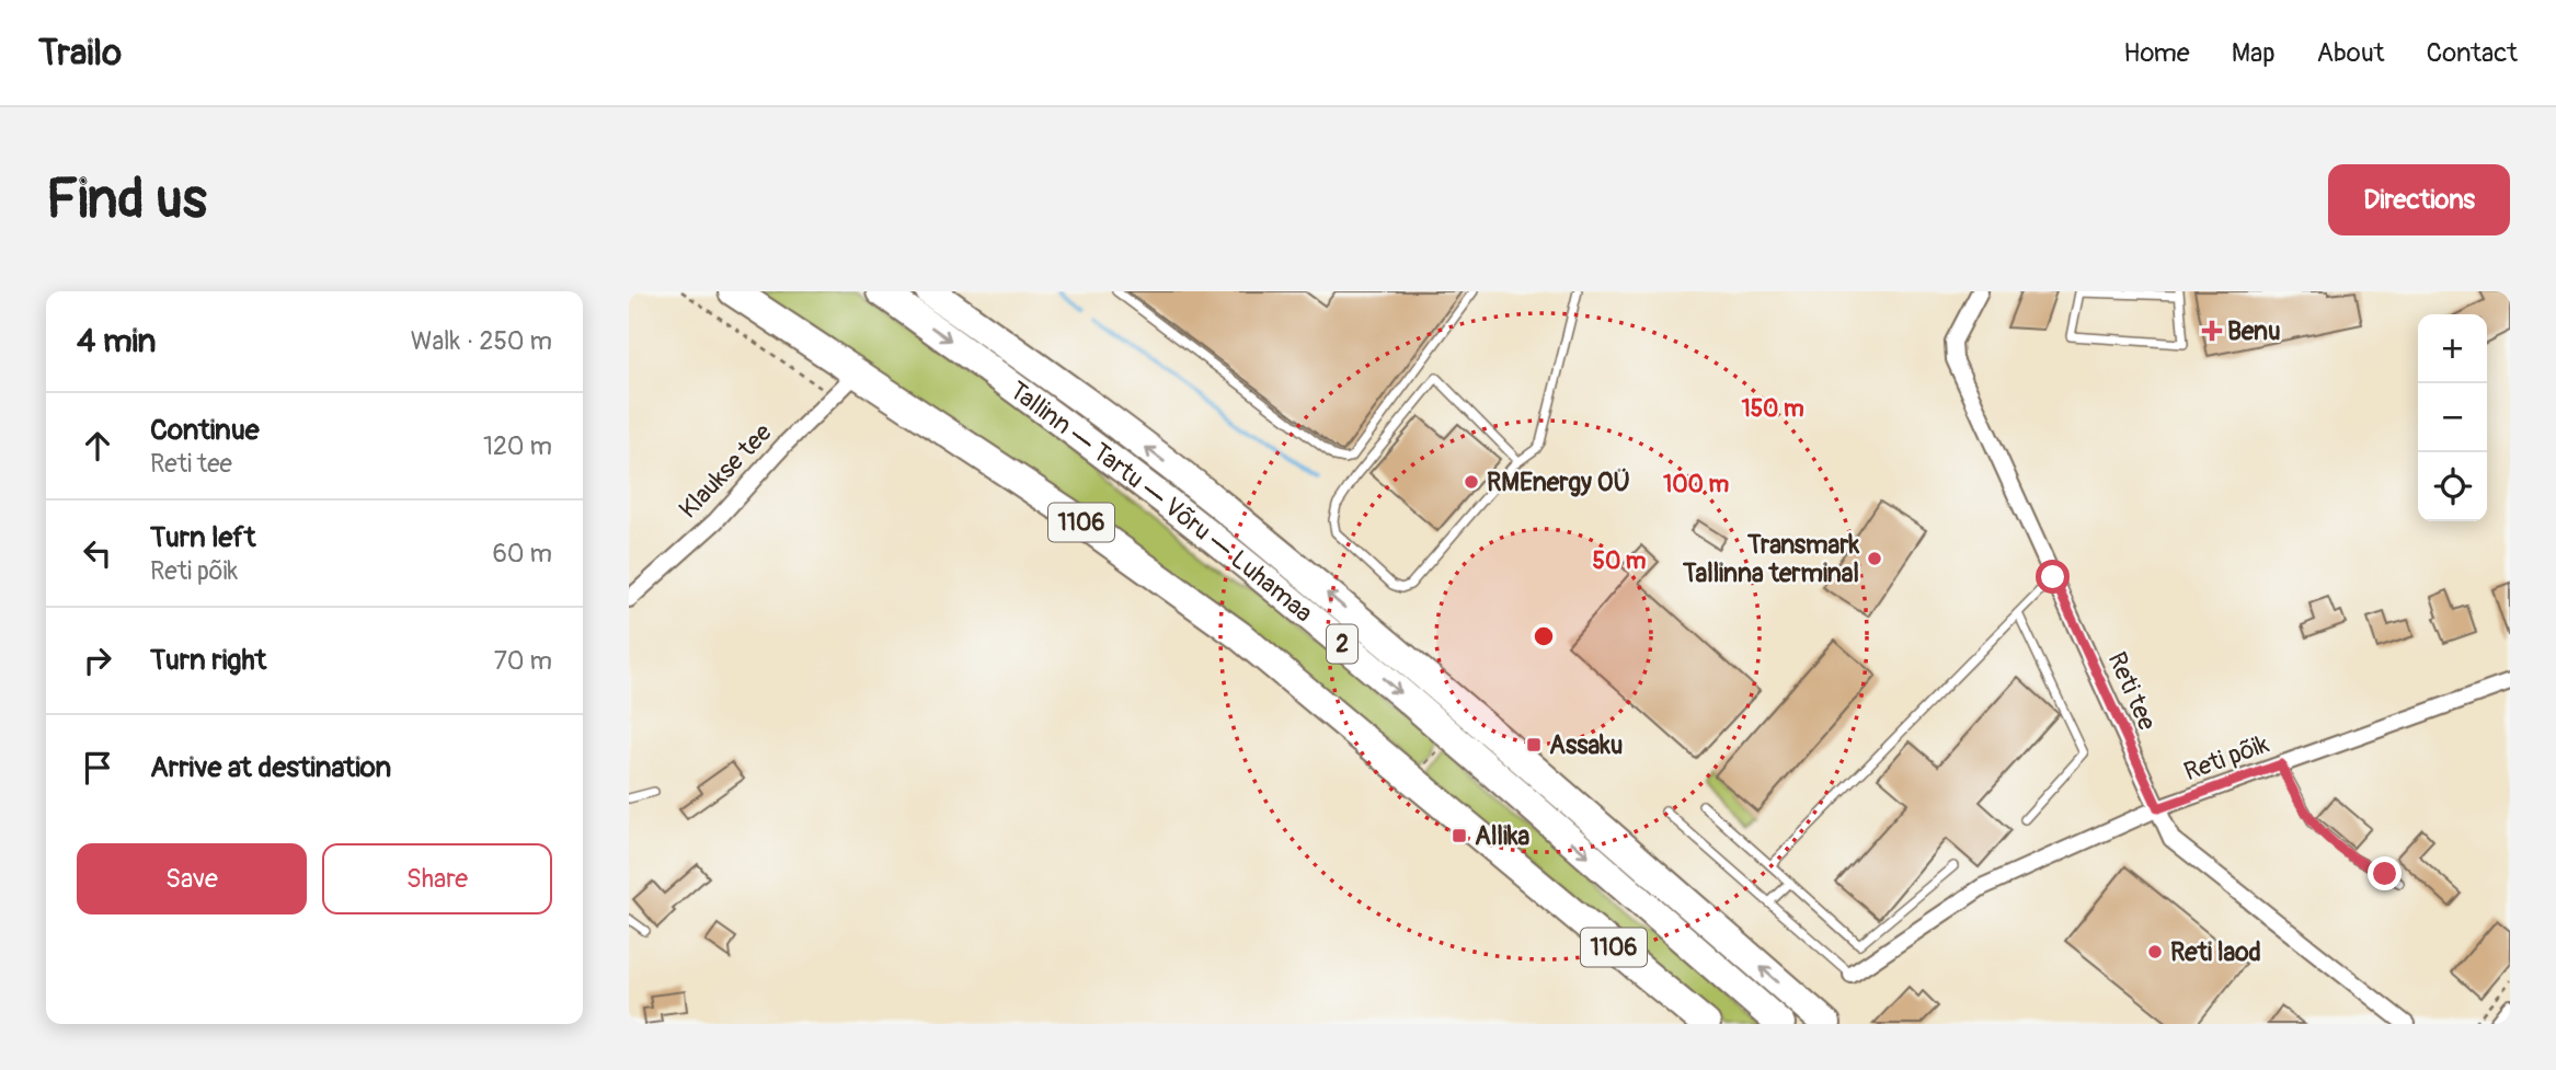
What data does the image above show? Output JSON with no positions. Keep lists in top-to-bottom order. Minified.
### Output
{"streets":{"highway":["Tallinn — Tartu — Võru — Luhamaa","1106","2"],"street":["Klaukse tee","Reti tee","Reti põik"]},"crossings":[["Klaukse tee","1106"],["Reti tee","Reti põik"]],"places":{"health":["Benu"],"other":["RMEnergy OÜ","Transmark Tallinna terminal","Reti laod"],"transit":["Assaku","Allika"]},"page":{"header":"Trailo","nav":["Home","Map","About","Contact"],"buttons":["Directions",["Save","Share"]],"title":"Find us","heading":["4 min","Walk · 250 m"],"map_buttons":["+","−"],"list":[["Continue","Reti tee","120 m"],["Turn left","Reti põik","60 m"],["Turn right","70 m"],"Arrive at destination"]},"rings":["150 m","100 m","50 m"]}
